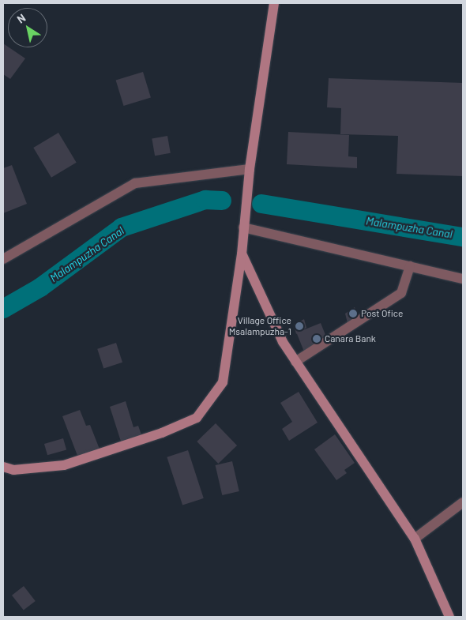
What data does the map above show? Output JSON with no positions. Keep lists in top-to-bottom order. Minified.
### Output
{"water":["Malampuzha Canal"],"places":["Post Ofice","Village Office Msalampuzha-1","Canara Bank"],"north":"top left"}
